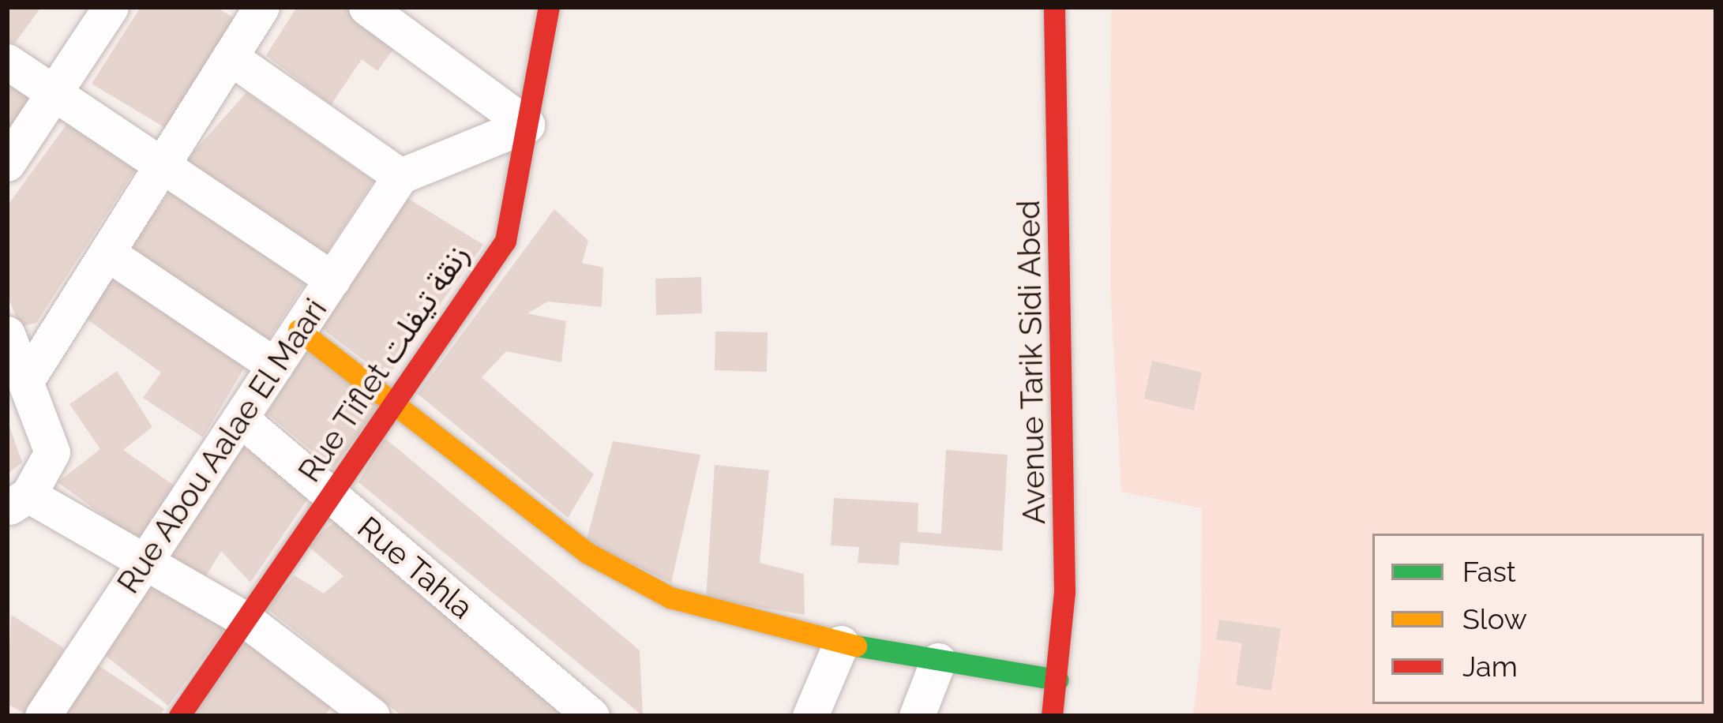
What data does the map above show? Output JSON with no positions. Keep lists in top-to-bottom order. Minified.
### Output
{"streets":{"street":["Avenue Tarik Sidi Abed","Rue Tiflet زنقة تيفلت","Rue Abou Aalae El Maari","Rue Tahla"]},"crossings":[["Rue Tiflet زنقة تيفلت","Rue Tahla"],["Rue Abou Aalae El Maari","Rue Tahla"]],"legend":["Fast","Slow","Jam"]}
